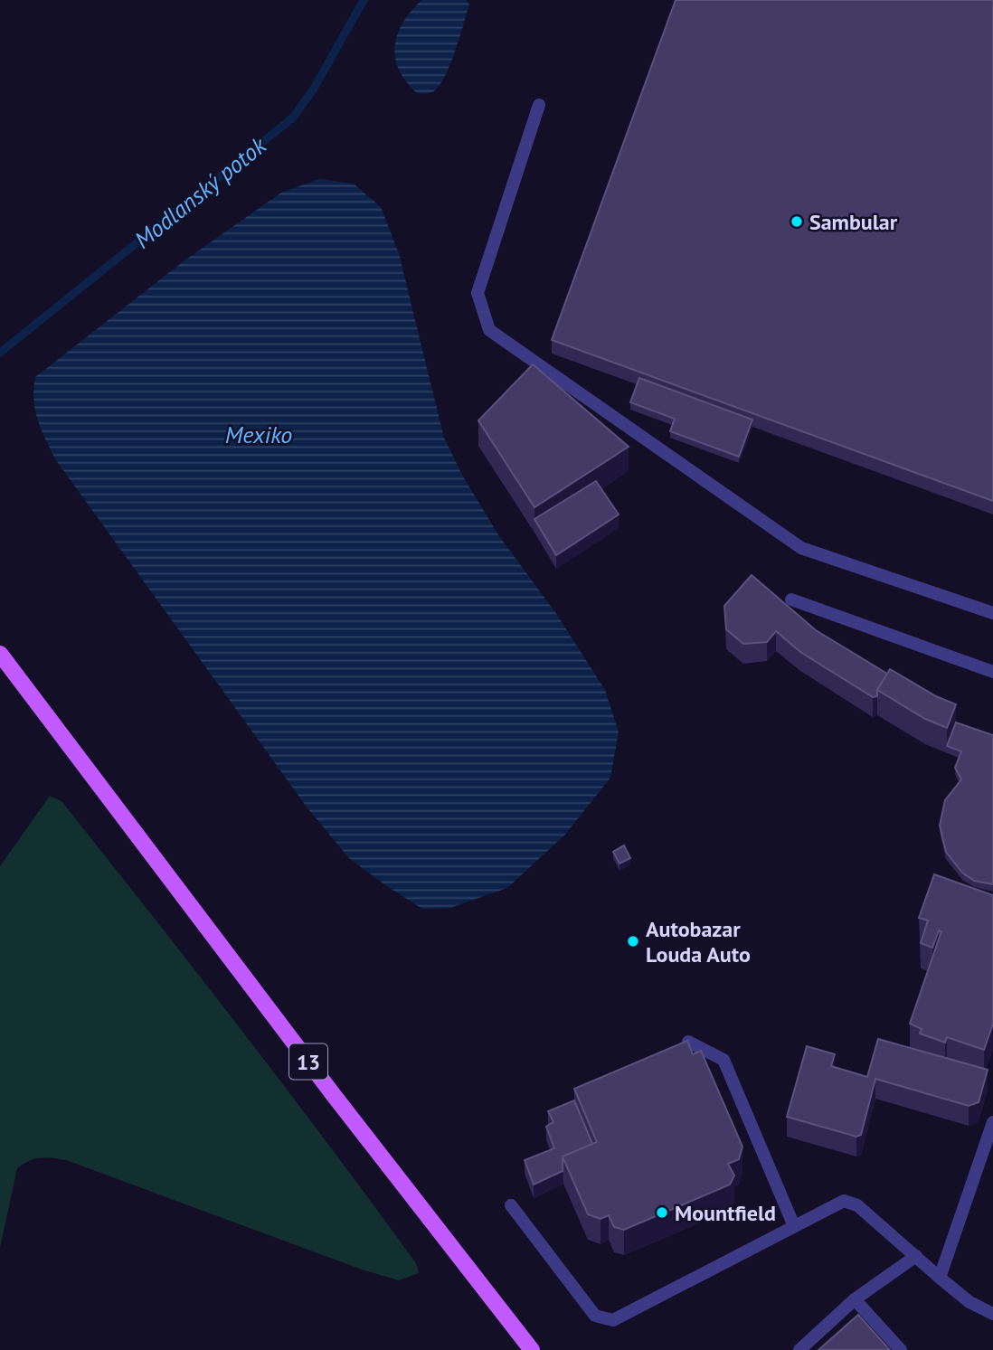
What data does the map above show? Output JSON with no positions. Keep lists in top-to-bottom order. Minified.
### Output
{"streets":{"main road":["13"]},"water":["Modlanský potok","Mexiko"],"places":["Sambular","Autobazar Louda Auto","Mountfield"]}
